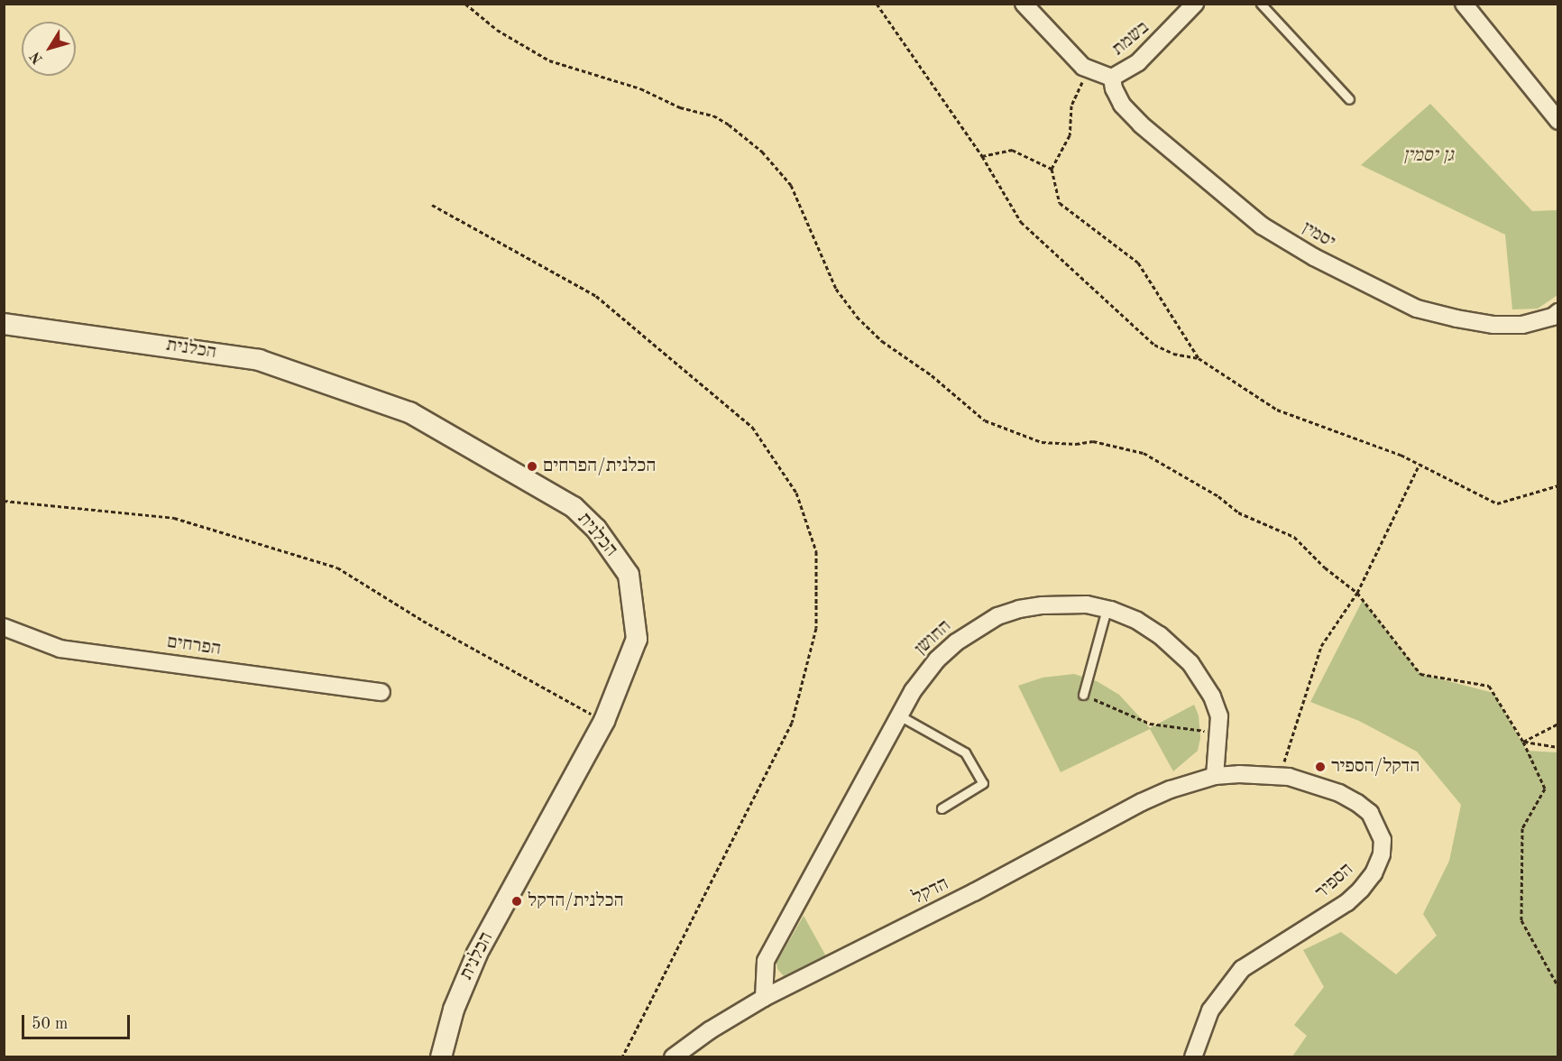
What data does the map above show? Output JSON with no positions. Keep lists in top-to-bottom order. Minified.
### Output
{"streets":{"street":["בשמת","יסמין","הכלנית","החושן","הפרחים","הספיר","הדקל"]},"crossings":[["בשמת","יסמין"],["החושן","הספיר"],["החושן","הדקל"],["הספיר","הדקל"]],"parks":["גן יסמין"],"places":["הכלנית/הפרחים","הדקל/הספיר","הכלנית/הדקל"],"scale_bar":"50 m","north":"bottom left"}
